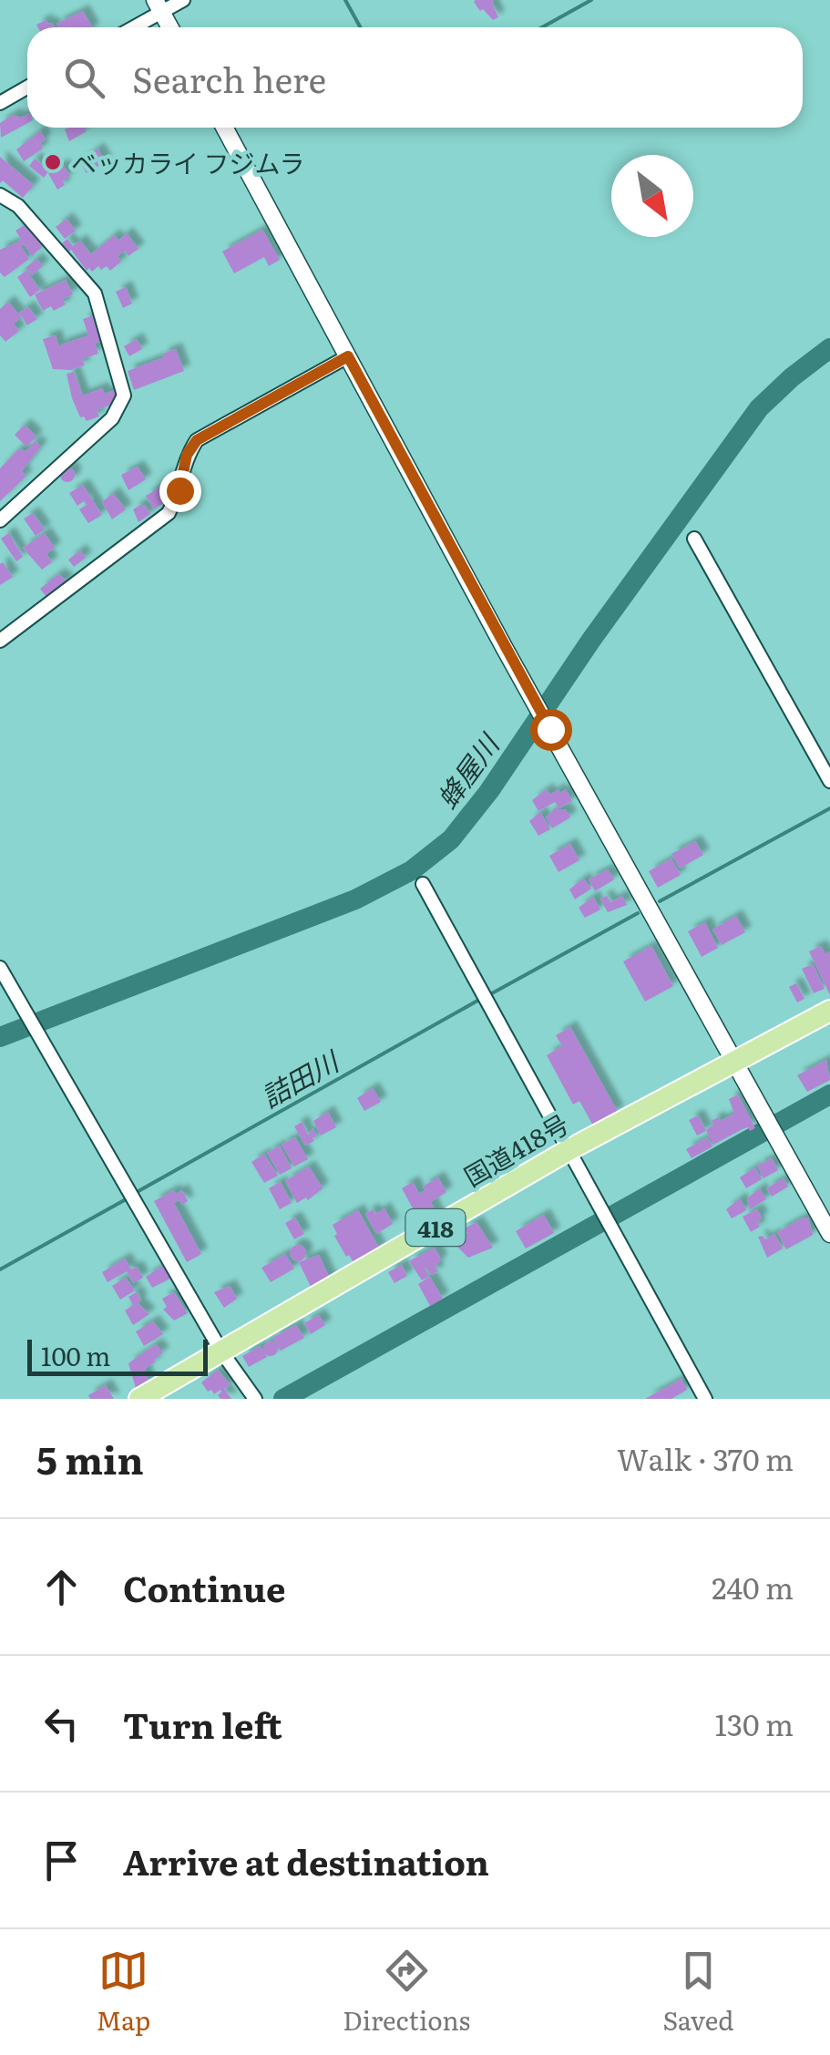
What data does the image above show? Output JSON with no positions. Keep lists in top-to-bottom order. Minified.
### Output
{"streets":{"highway":["国道418号","418"]},"water":["蜂屋川","詰田川"],"places":["ベッカライ フジムラ"],"scale_bar":"100 m","north":"bottom right","page":{"search":"Search here","scale":"100 m","heading":["5 min","Walk · 370 m"],"list":[["Continue","240 m"],["Turn left","130 m"],"Arrive at destination"],"nav":["Map","Directions","Saved"]}}
